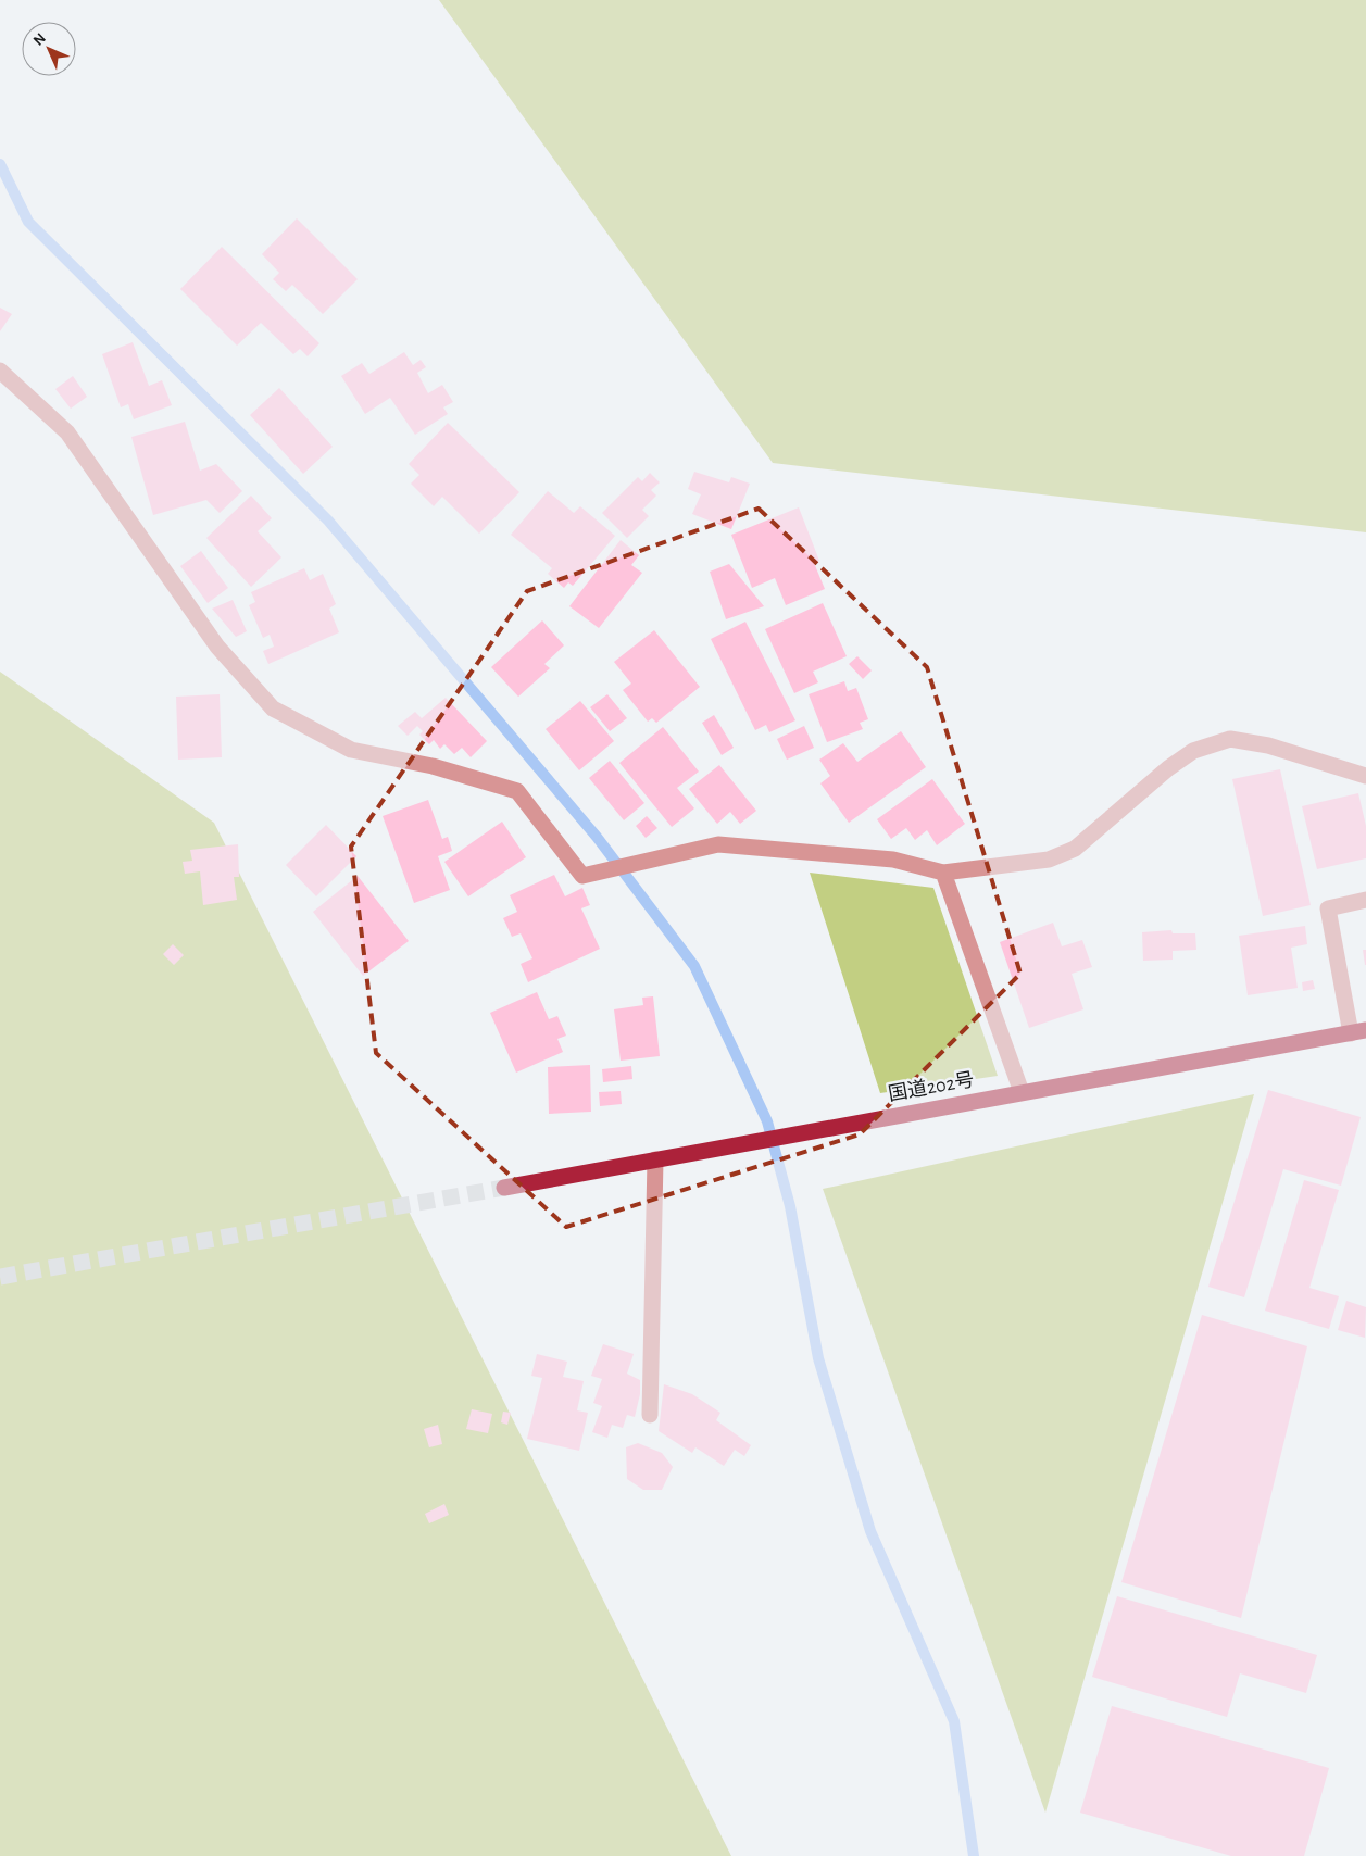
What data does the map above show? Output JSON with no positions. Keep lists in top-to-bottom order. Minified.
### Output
{"streets":{"highway":["国道202号"]},"north":"top left"}
